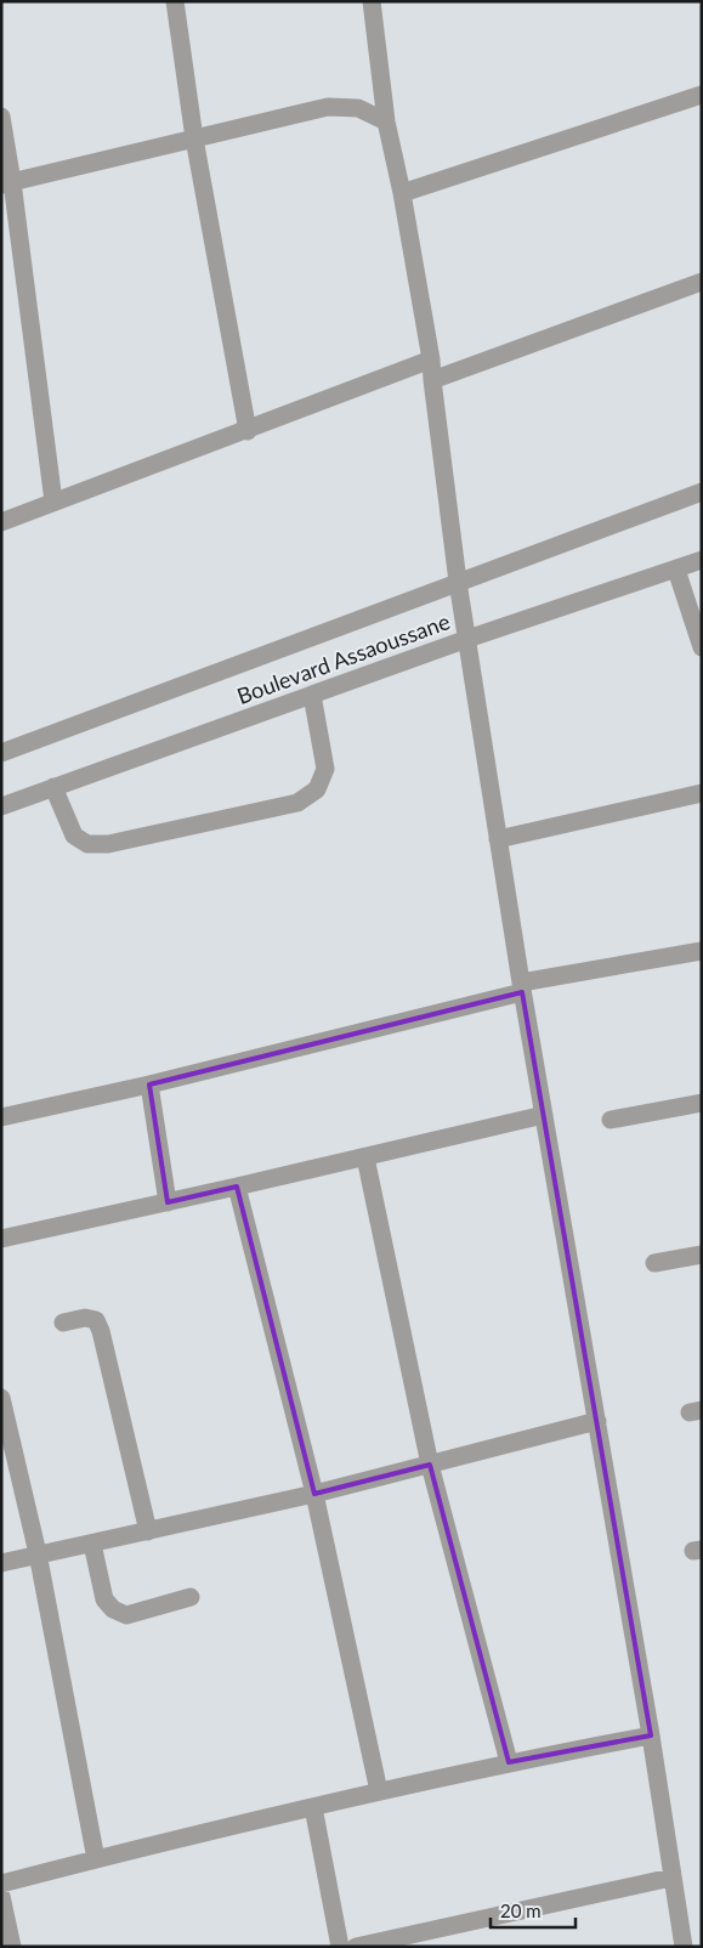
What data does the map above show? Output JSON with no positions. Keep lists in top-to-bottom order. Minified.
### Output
{"streets":{"street":["Boulevard Assaoussane"]},"scale_bar":"20 m"}
